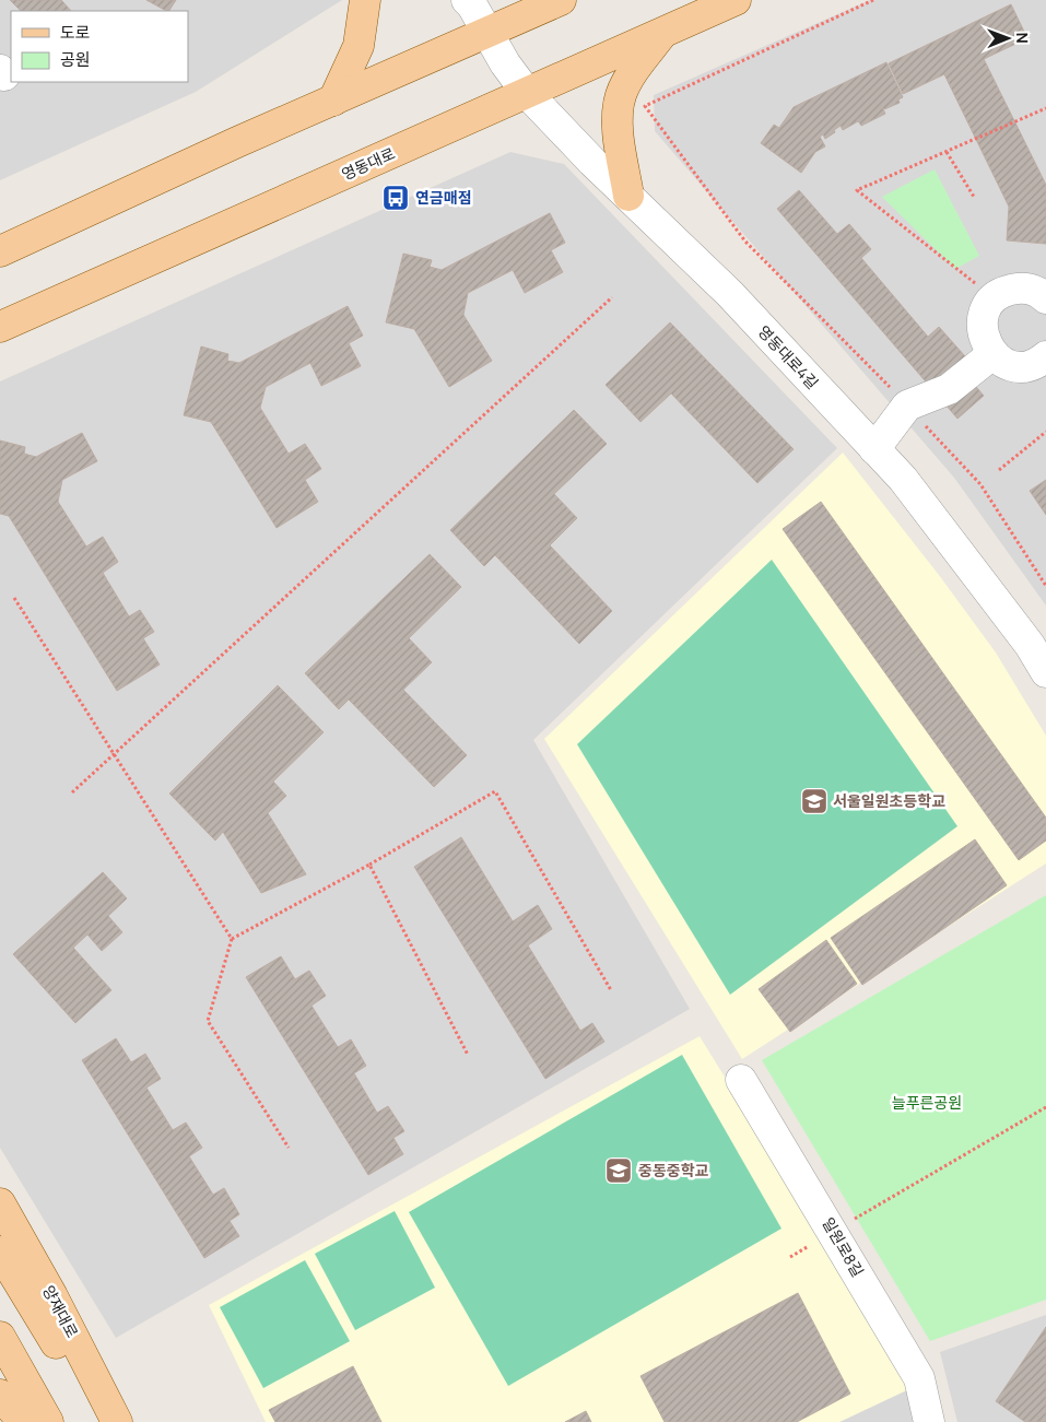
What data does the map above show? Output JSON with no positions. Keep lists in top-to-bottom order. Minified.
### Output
{"streets":{"main road":["영동대로","양재대로"],"street":["영동대로4길","일원로8길"]},"crossings":[["영동대로","영동대로4길"]],"parks":["늘푸른공원"],"places":{"bus stop":["연금매점"],"school or university":["서울일원초등학교","중동중학교"]},"legend":["도로","공원"],"north":"right"}
